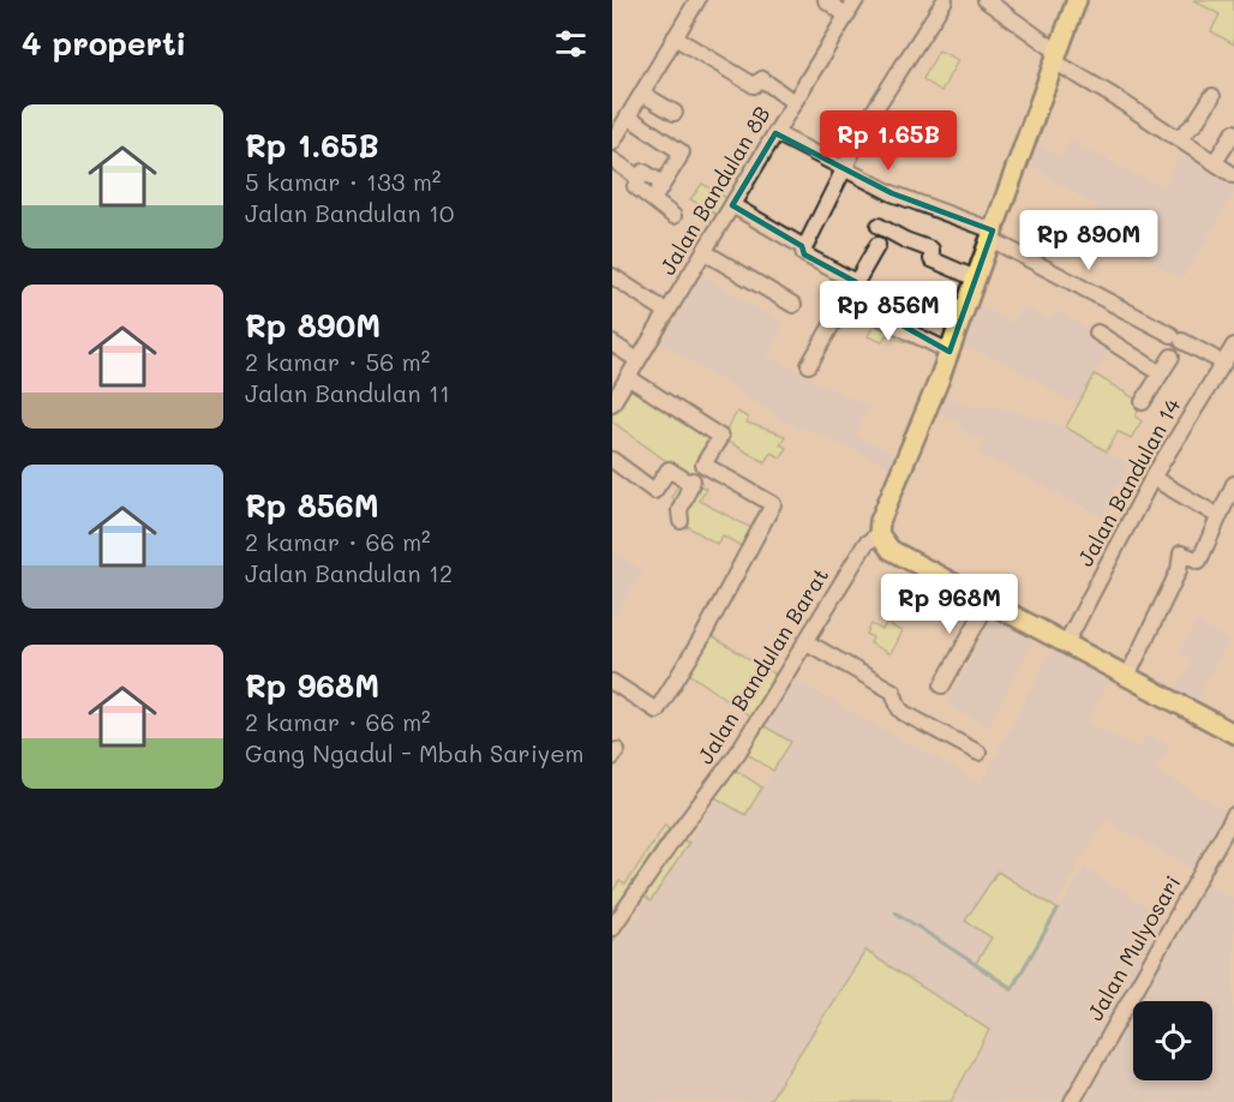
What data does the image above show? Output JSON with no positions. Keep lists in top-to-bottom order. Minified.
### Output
{"streets":{"street":["Jalan Bandulan 8B","Jalan Bandulan 14","Jalan Bandulan Barat","Jalan Mulyosari"]},"page":{"heading":"4 properti","list":[{"name":"Rp 1.65B","note":"5 kamar · 133 m² · Jalan Bandulan 10"},{"name":"Rp 890M","note":"2 kamar · 56 m² · Jalan Bandulan 11"},{"name":"Rp 856M","note":"2 kamar · 66 m² · Jalan Bandulan 12"},{"name":"Rp 968M","note":"2 kamar · 66 m² · Gang Ngadul - Mbah Sariyem"}],"price":["Rp 1.65B","Rp 890M","Rp 856M","Rp 968M"]}}
